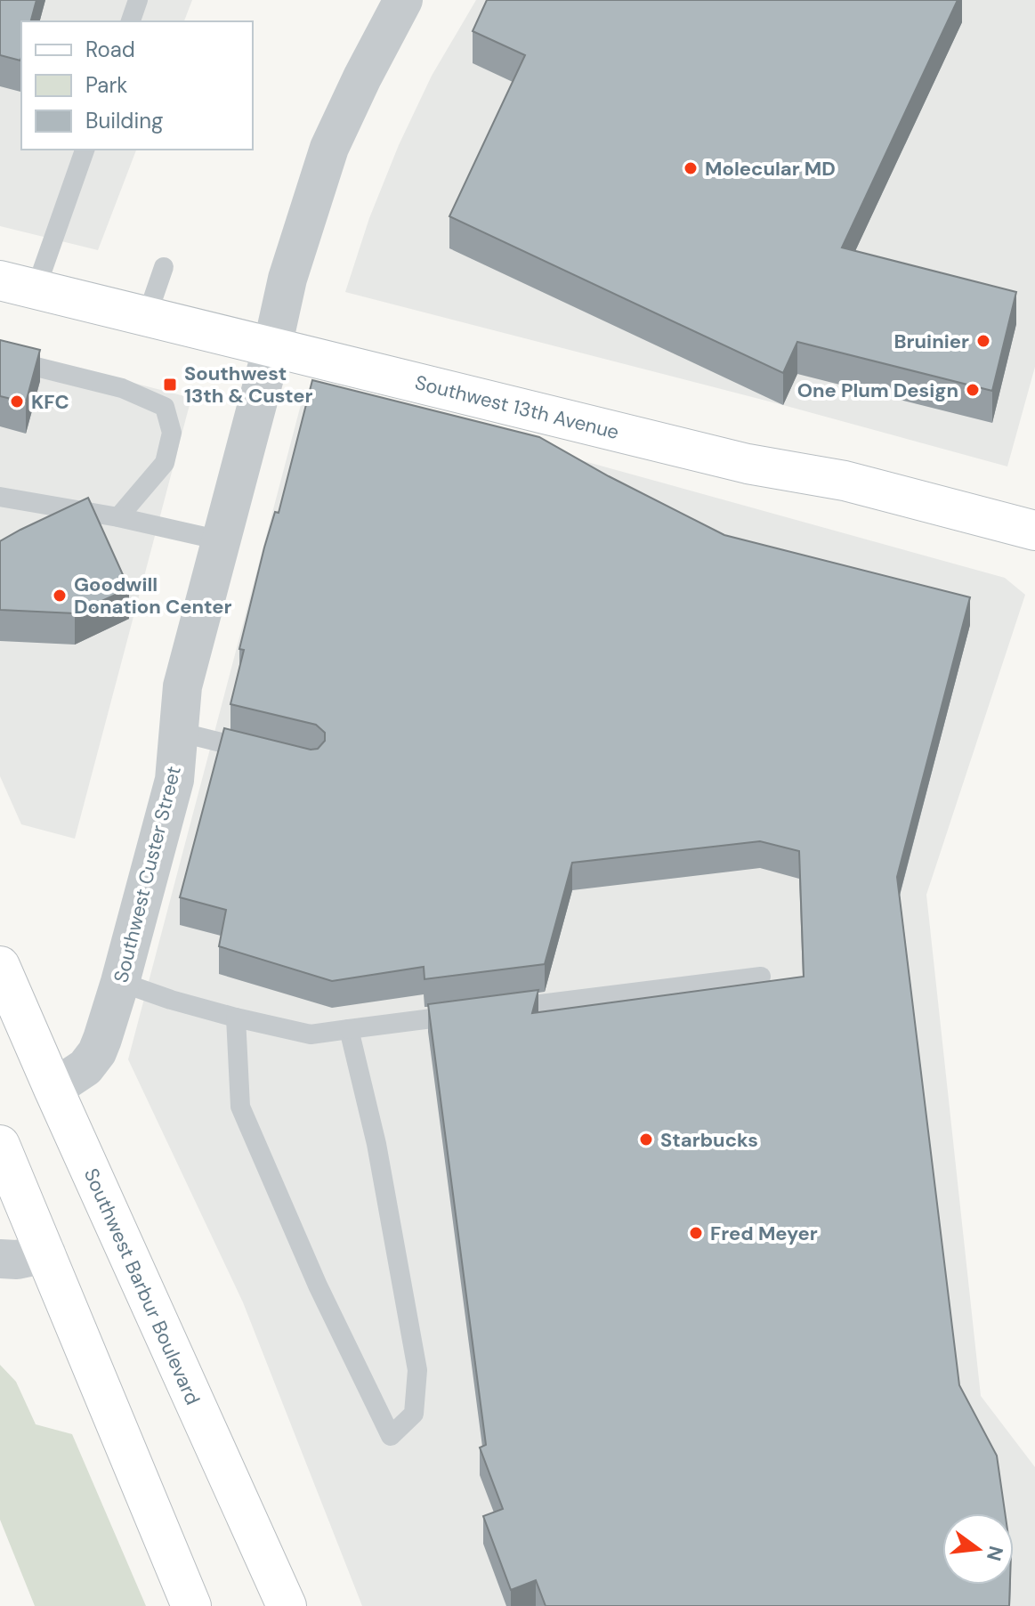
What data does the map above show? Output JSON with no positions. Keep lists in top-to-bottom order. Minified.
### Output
{"streets":{"main road":["Southwest 13th Avenue","Southwest Barbur Boulevard"],"street":["Southwest Custer Street"]},"crossings":[["Southwest 13th Avenue","Southwest Custer Street"],["Southwest Custer Street","Southwest Barbur Boulevard"]],"places":{"other":["Molecular MD","Bruinier","One Plum Design","KFC","Goodwill Donation Center","Starbucks","Fred Meyer"],"transit":["Southwest 13th & Custer"]},"legend":["Road","Park","Building"],"north":"right"}
